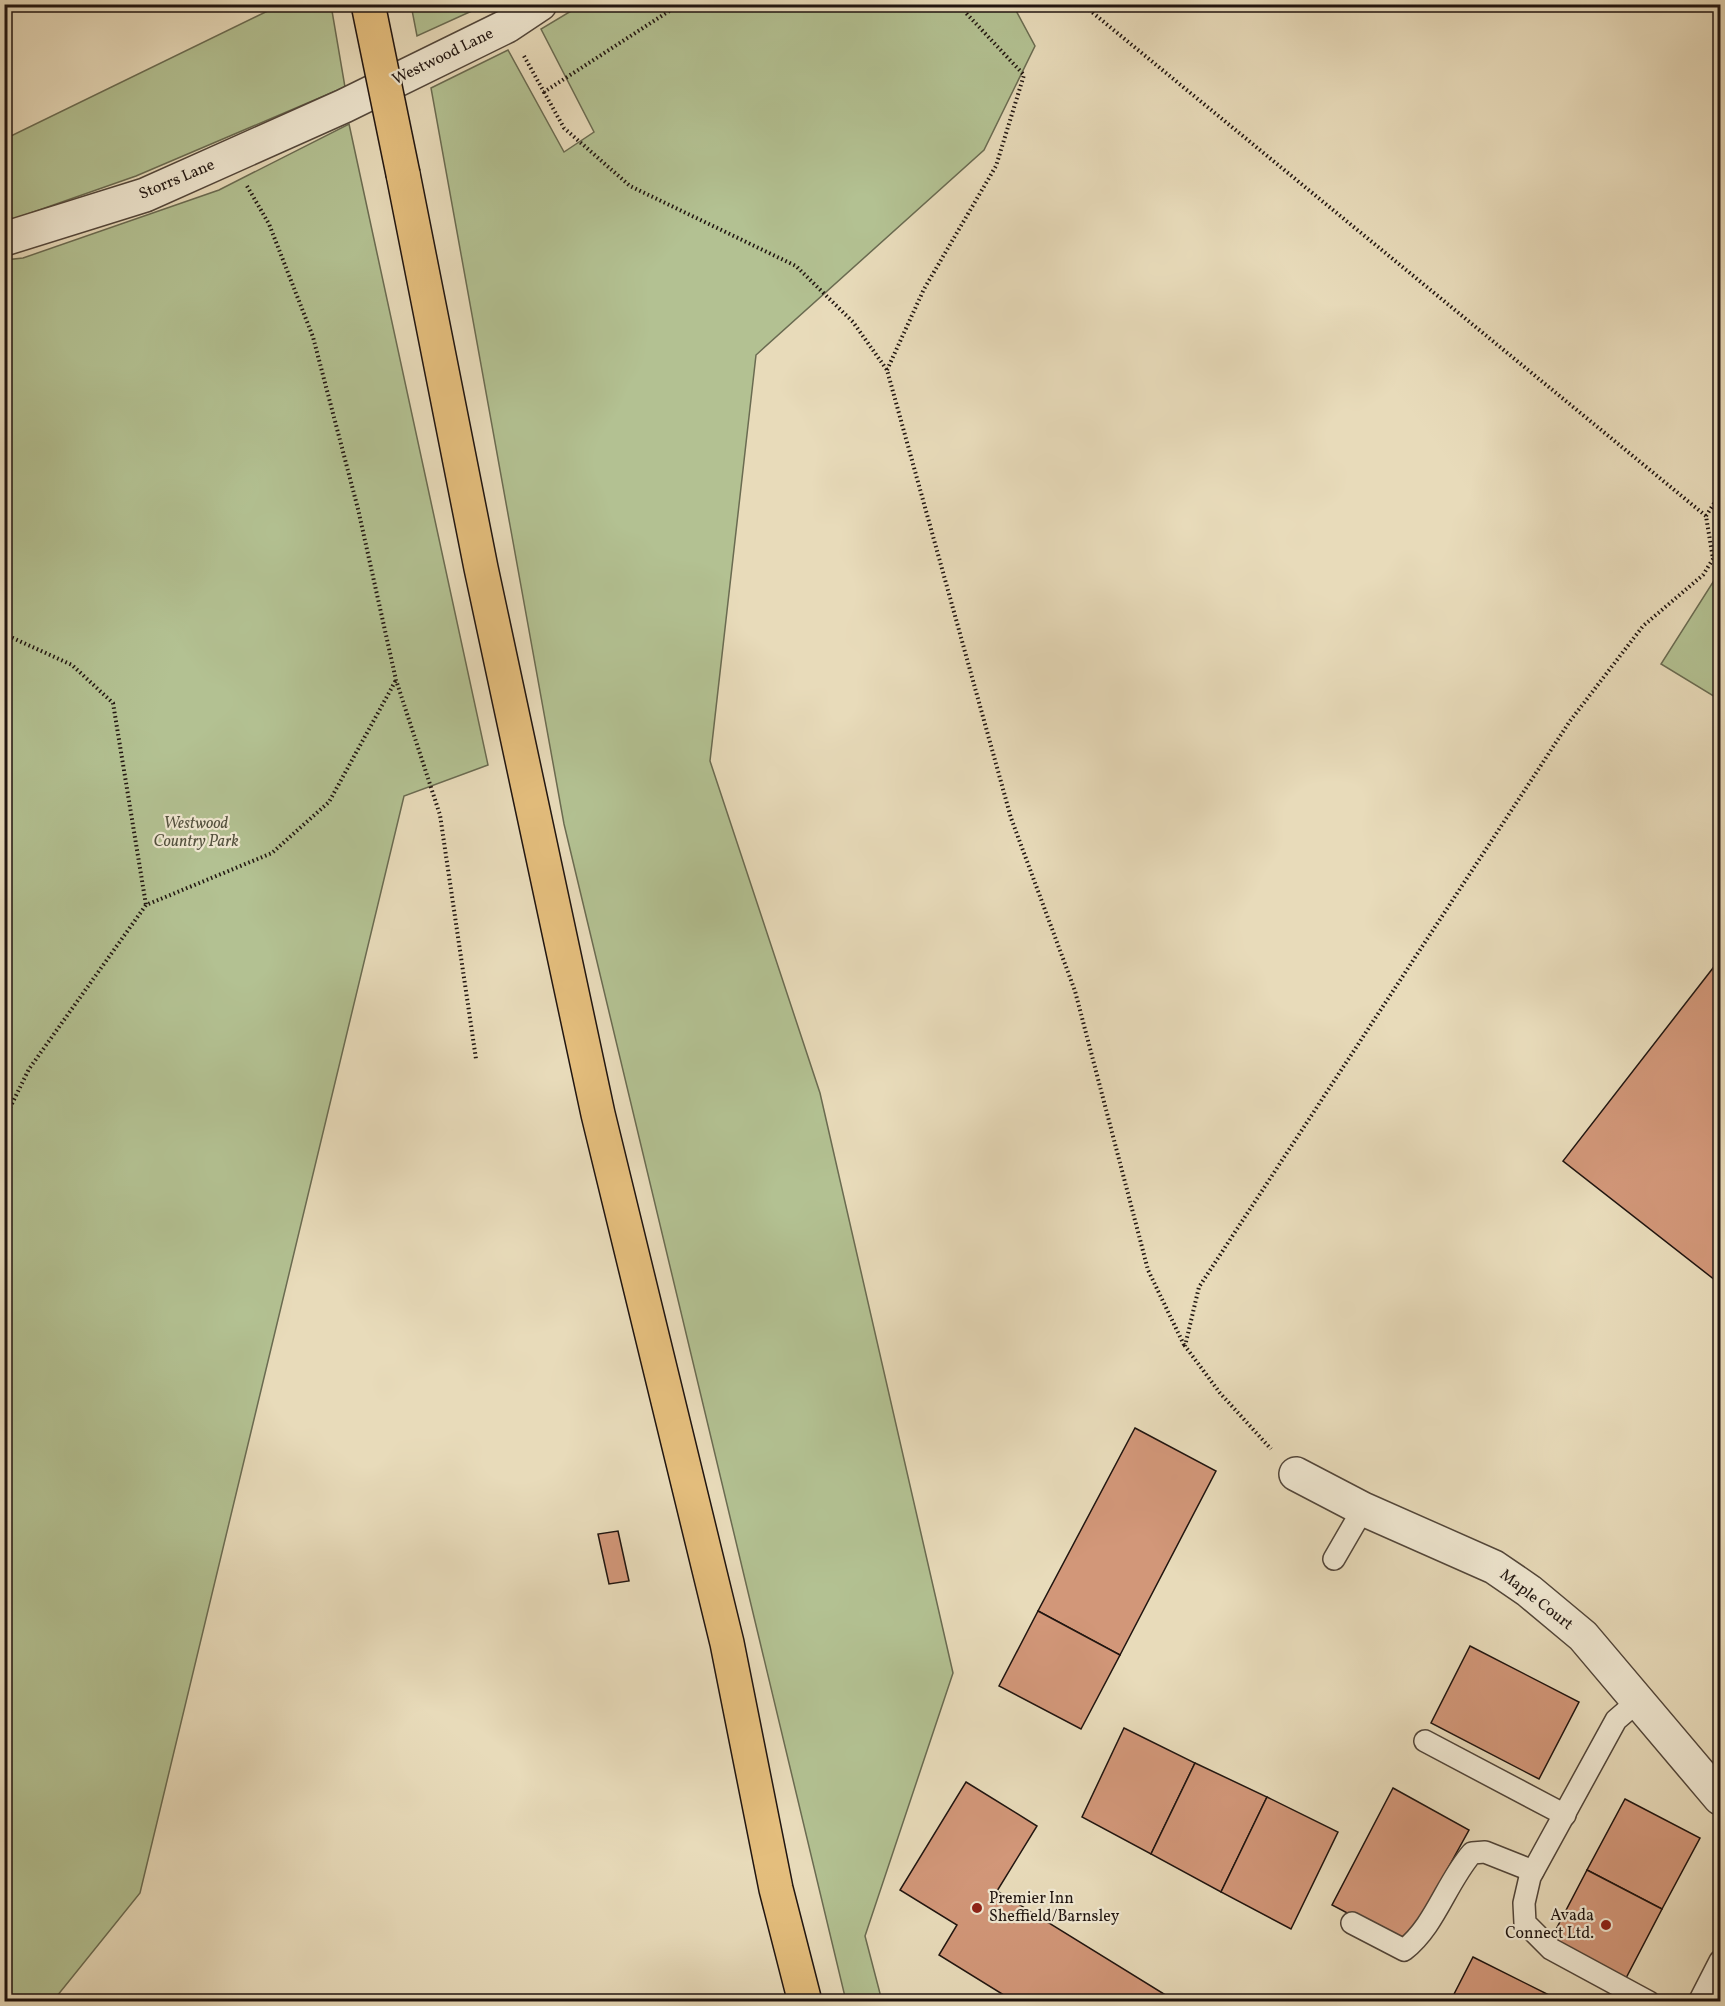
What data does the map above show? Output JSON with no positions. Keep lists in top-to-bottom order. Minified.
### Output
{"streets":{"street":["Westwood Lane","Storrs Lane","Maple Court"]},"crossings":[["Westwood Lane","Storrs Lane"]],"parks":["Westwood Country Park"],"places":["Premier Inn Sheffield/Barnsley","Avada Connect Ltd."]}
